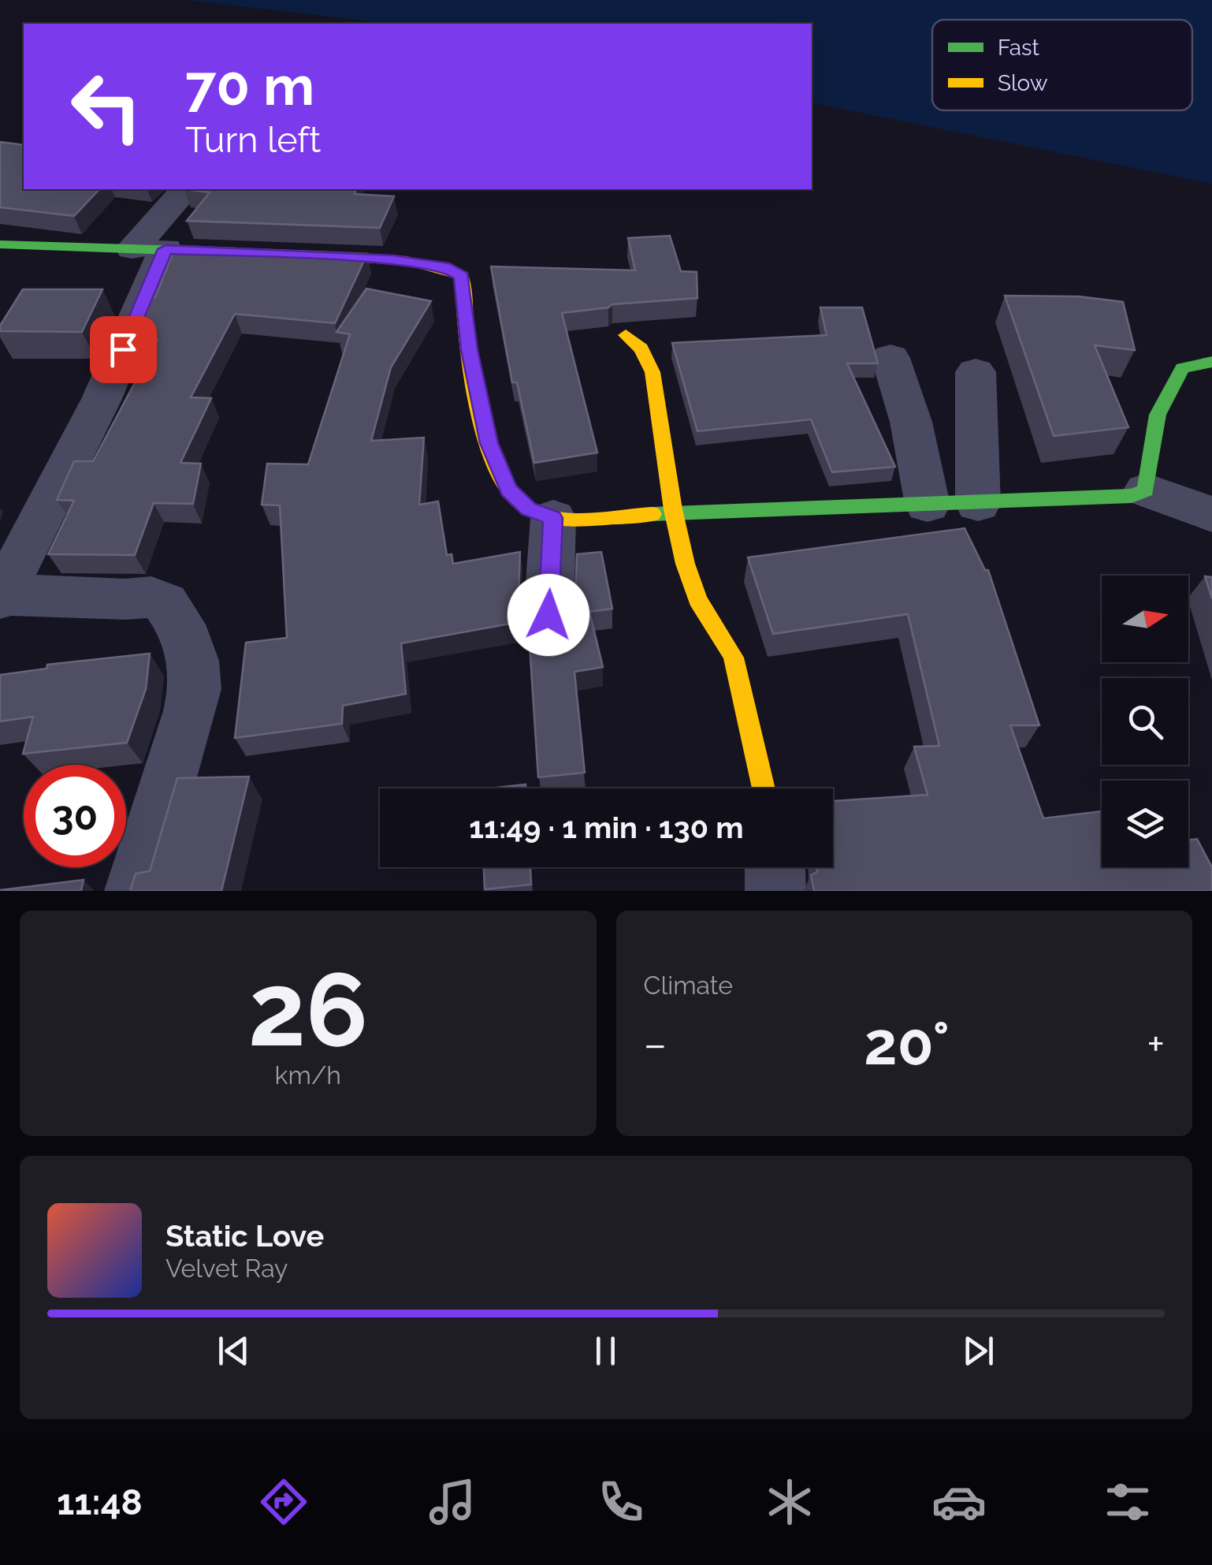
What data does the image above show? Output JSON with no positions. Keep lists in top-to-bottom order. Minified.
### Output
{"legend":["Fast","Slow"],"north":"right","page":{"turn":["70 m","Turn left"],"limit":"30","trip":"11:49 · 1 min · 130 m","tile":[["26","km/h"],"Climate"],"heat":["−","20°","+"],"song":["Static Love","Velvet Ray"],"tabs":"11:48"}}
